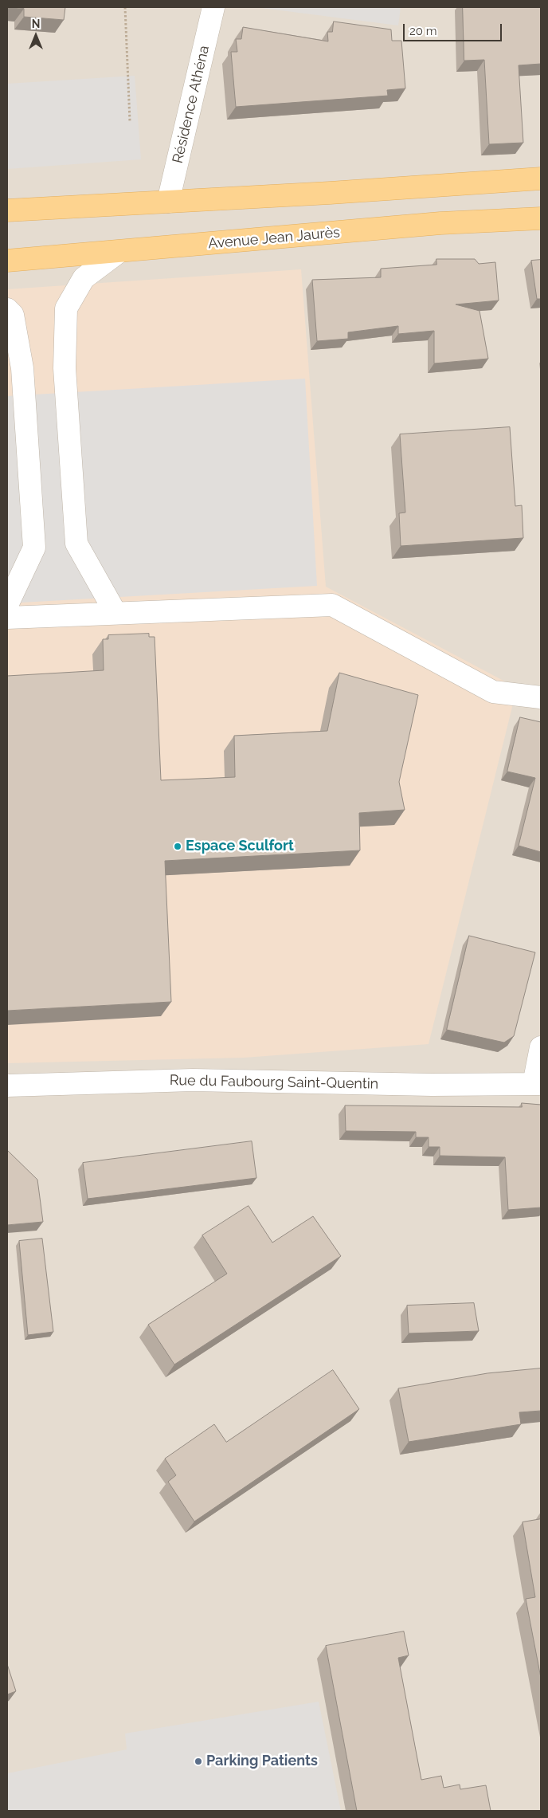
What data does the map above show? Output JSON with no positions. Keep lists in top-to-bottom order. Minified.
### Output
{"streets":{"main road":["Avenue Jean Jaurès"],"street":["Résidence Athéna","Rue du Faubourg Saint-Quentin"]},"places":["Espace Sculfort","Parking Patients"],"scale_bar":"20 m","north":"top"}
